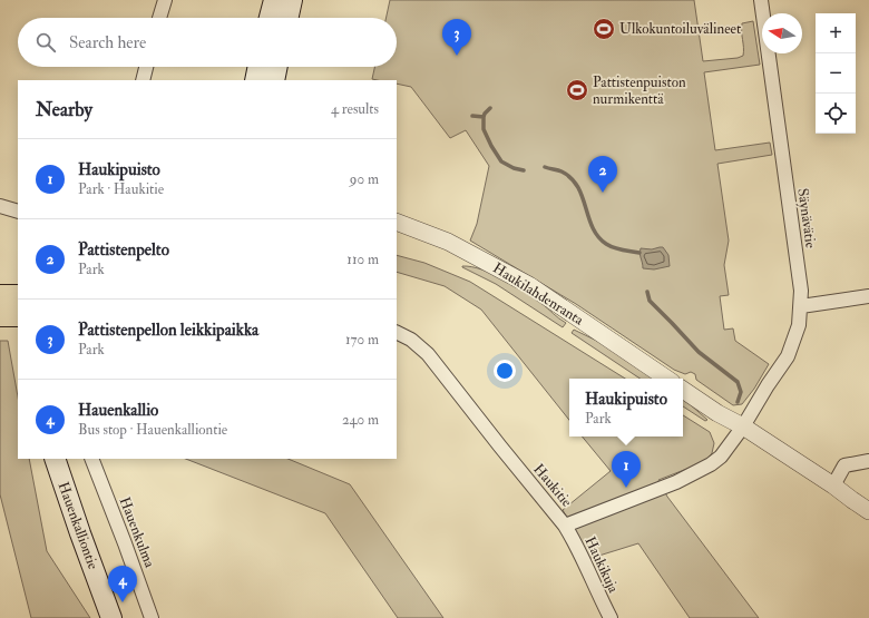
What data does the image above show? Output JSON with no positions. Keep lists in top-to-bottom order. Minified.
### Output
{"streets":{"main road":["Hauenkalliontie"],"street":["Säynävätie","Haukilahdenranta","Haukitie","Hauenkulma","Haukikuja"]},"crossings":[["Säynävätie","Haukitie"],["Haukitie","Haukikuja"]],"places":{"sports":["Ulkokuntoiluvälineet","Pattistenpuiston nurmikenttä"]},"north":"left","page":{"map_buttons":["+","−"],"search":"Search here","pins":["3","2","1","4"],"heading":["Nearby","4 results"],"list":[{"mark":"1","name":"Haukipuisto","note":"Park · Haukitie","value":"90 m"},{"mark":"2","name":"Pattistenpelto","note":"Park","value":"110 m"},{"mark":"3","name":"Pattistenpellon leikkipaikka","note":"Park","value":"170 m"},{"mark":"4","name":"Hauenkallio","note":"Bus stop · Hauenkalliontie","value":"240 m"}],"popup":["Haukipuisto","Park"]}}
